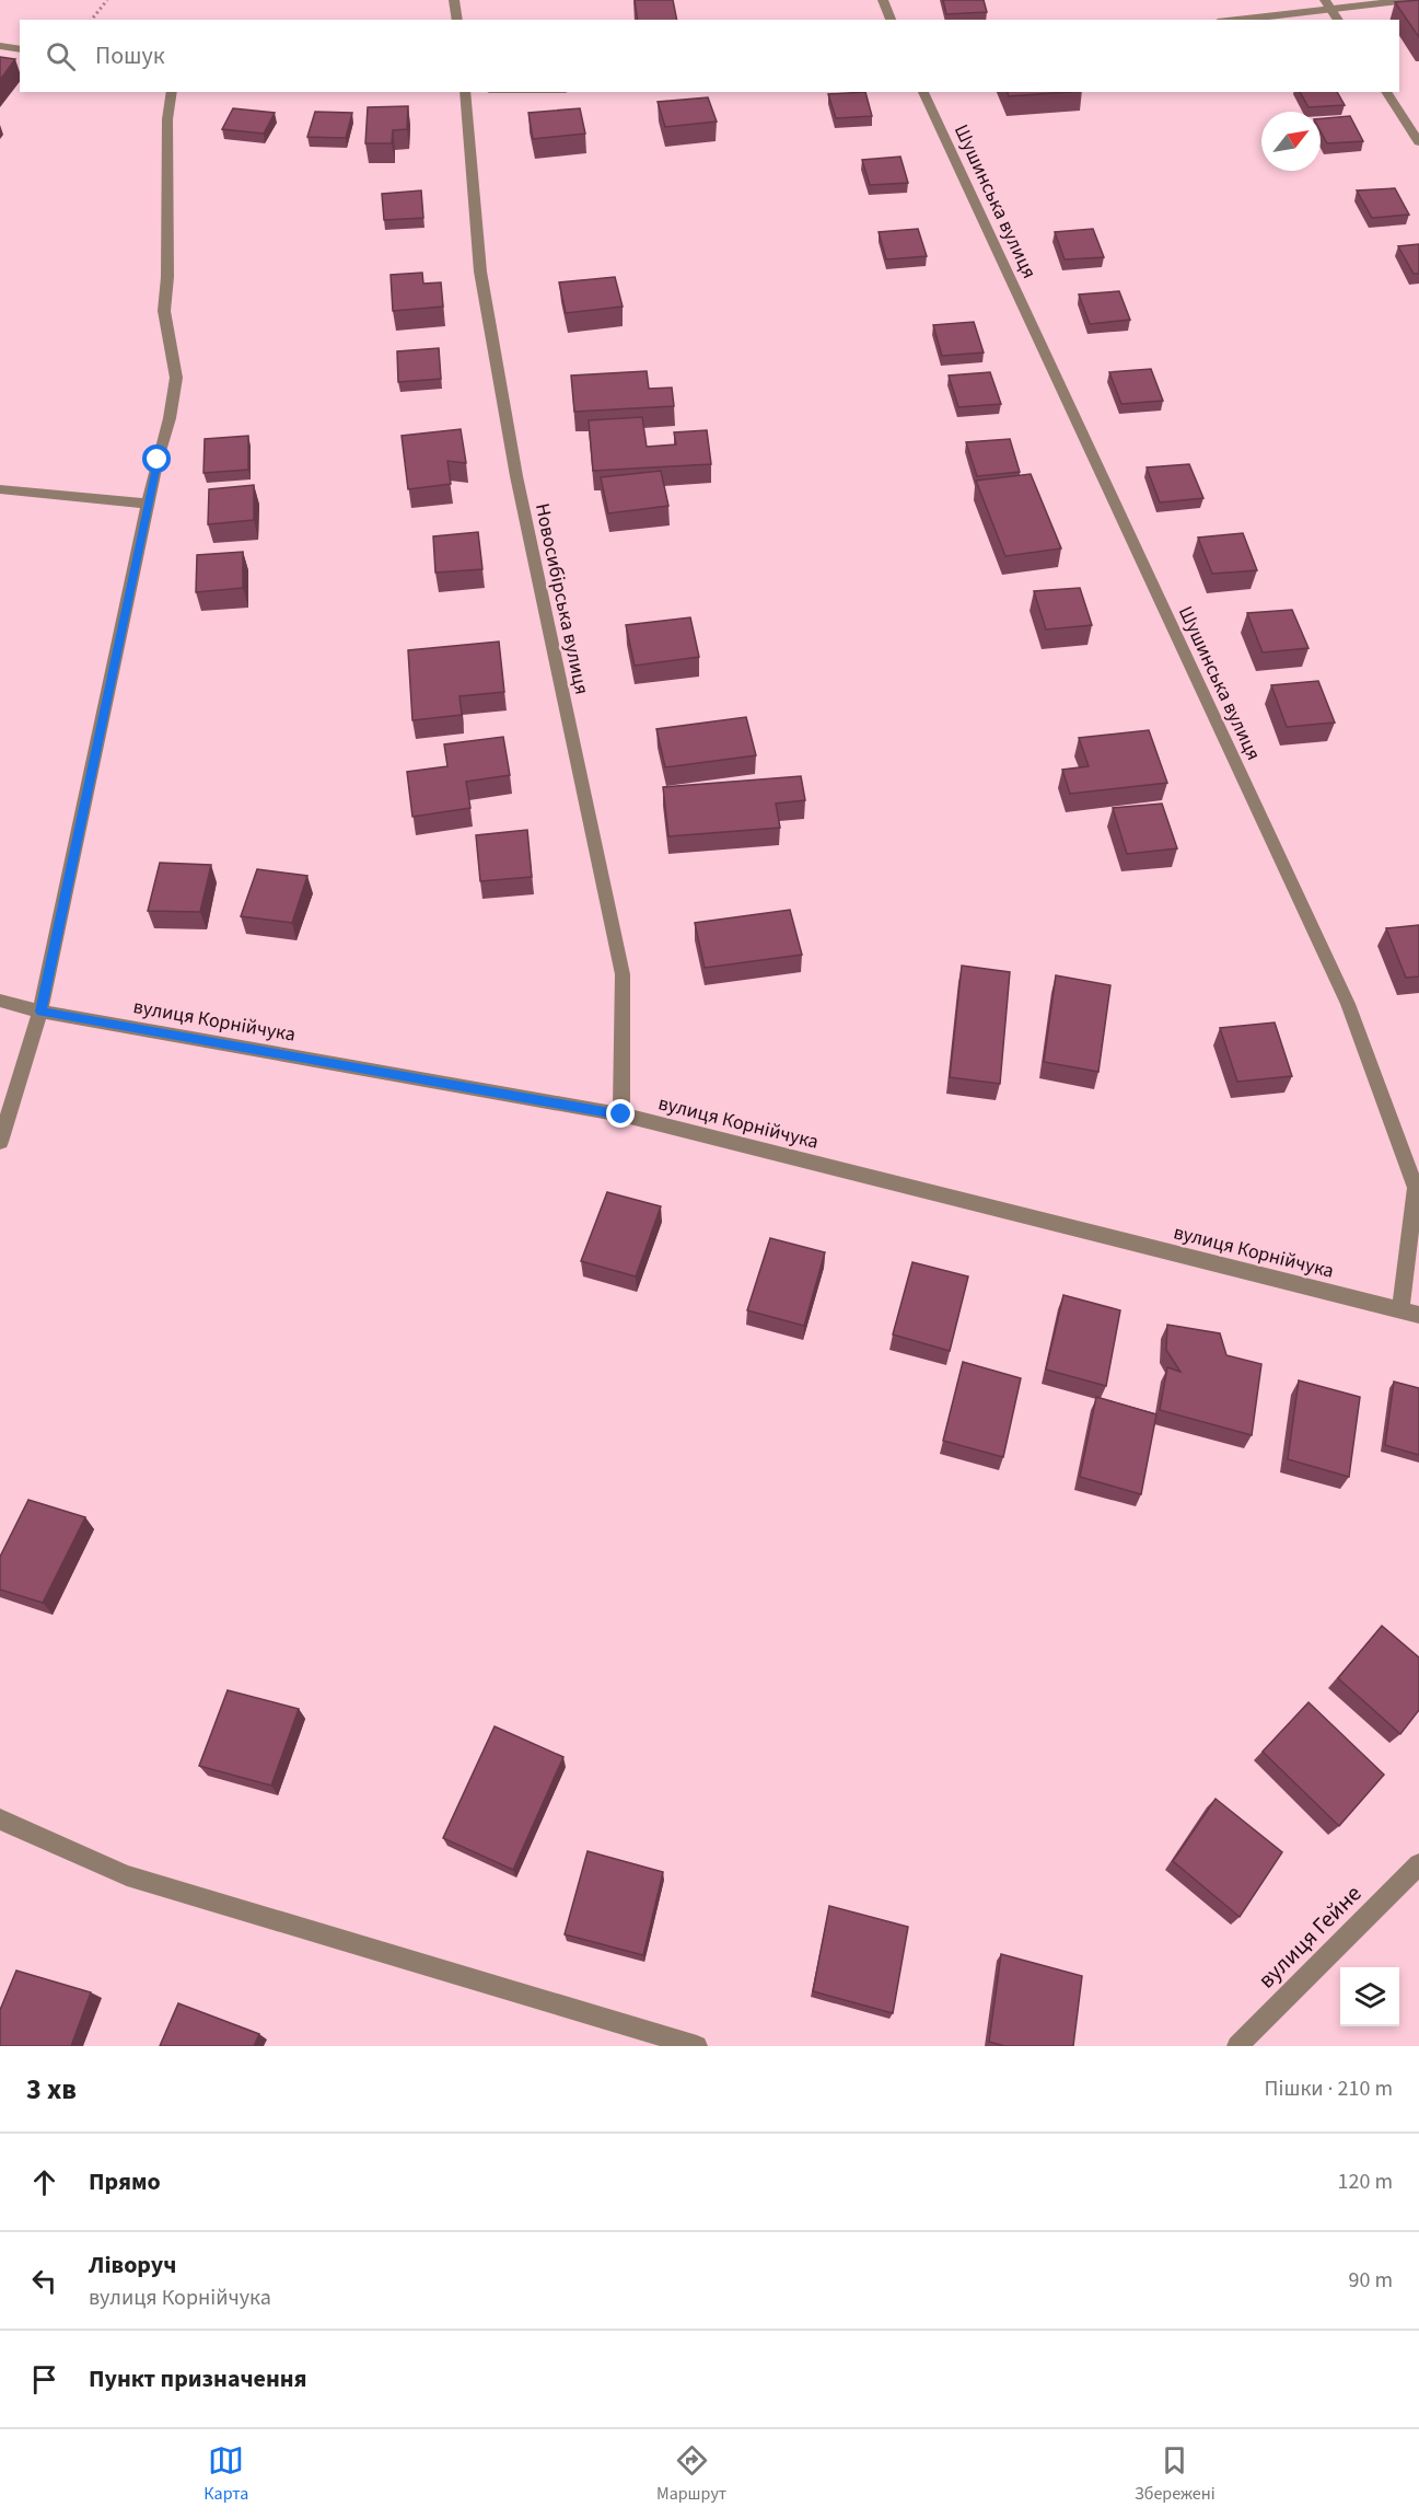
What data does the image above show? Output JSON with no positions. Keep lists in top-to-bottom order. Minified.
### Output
{"streets":{"street":["Шушинська вулиця","Новосибірська вулиця","вулиця Корнійчука","вулиця Гейне"]},"crossings":[["Шушинська вулиця","вулиця Корнійчука"],["Новосибірська вулиця","вулиця Корнійчука"]],"north":"top right","page":{"search":"Пошук","heading":["3 хв","Пішки · 210 m"],"list":[["Прямо","120 m"],["Ліворуч","вулиця Корнійчука","90 m"],"Пункт призначення"],"nav":["Карта","Маршрут","Збережені"]}}
